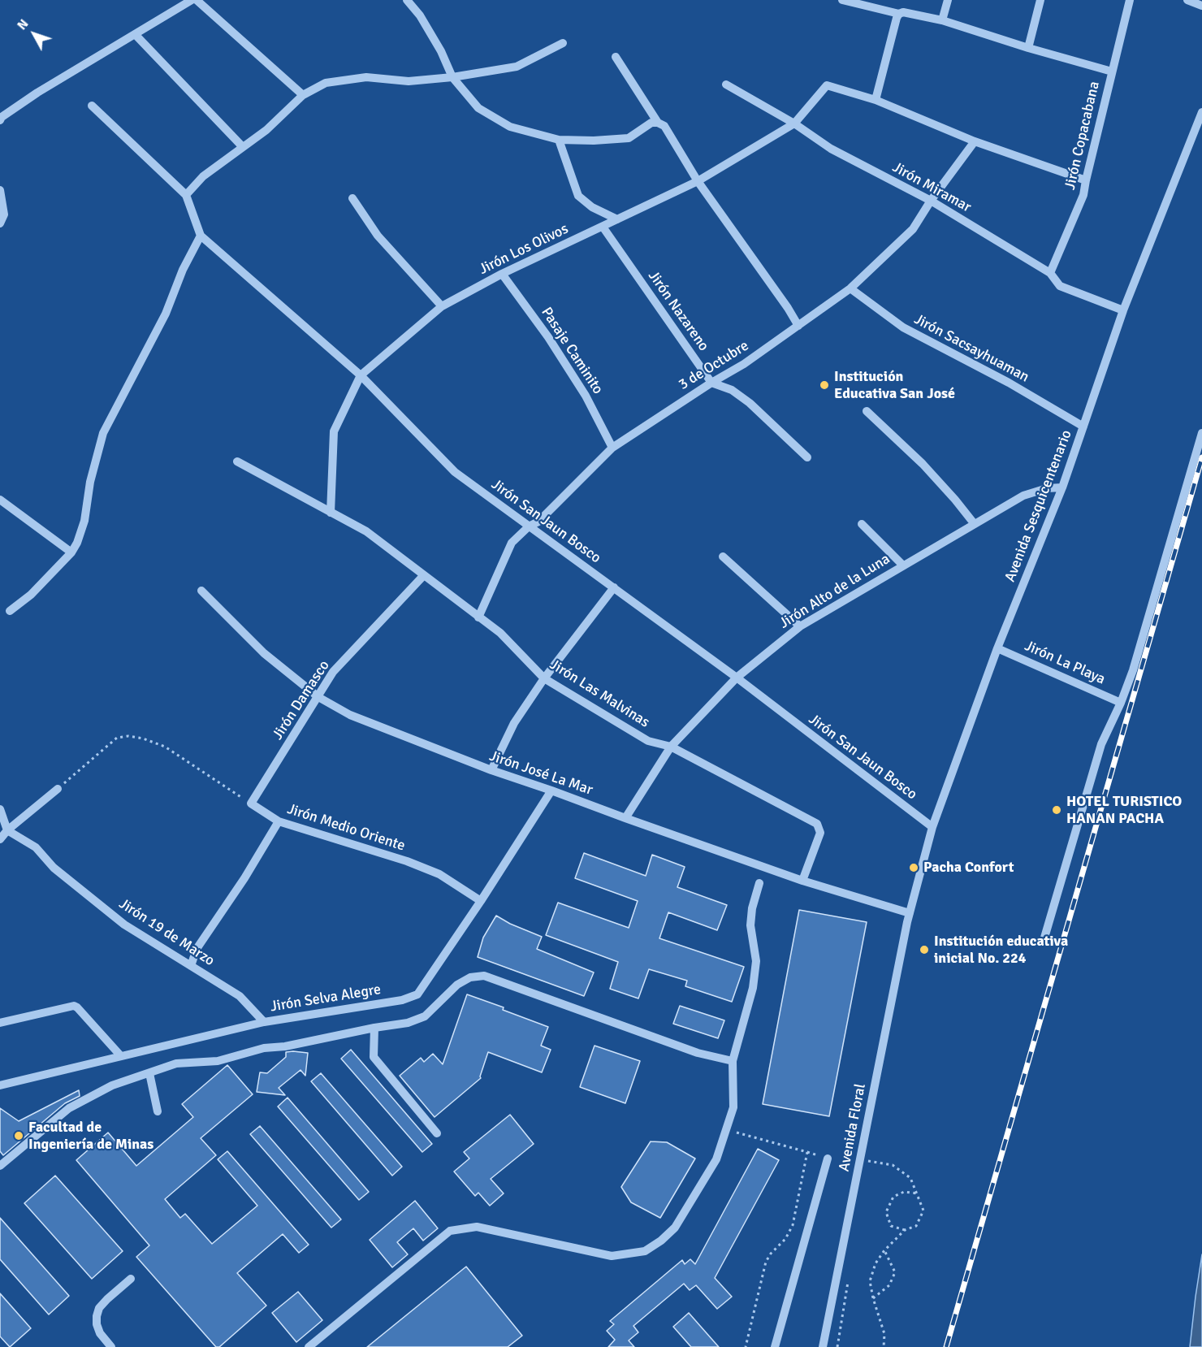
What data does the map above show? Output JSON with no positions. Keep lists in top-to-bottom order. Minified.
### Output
{"streets":{"street":["Jirón Copacabana","Jirón Miramar","Jirón Los Olivos","Jirón Nazareno","Jirón Sacsayhuaman","Pasaje Caminito","3 de Octubre","Avenida Sesquicentenario","Jirón San Jaun Bosco","Jirón Alto de la Luna","Jirón La Playa","Jirón Las Malvinas","Jirón Damasco","Jirón José La Mar","Jirón Medio Oriente","Jirón 19 de Marzo","Jirón Selva Alegre","Avenida Floral"]},"crossings":[["Jirón Copacabana","Jirón Miramar"],["Jirón Miramar","Jirón Los Olivos"],["Jirón Miramar","3 de Octubre"],["Jirón Miramar","Avenida Sesquicentenario"],["Jirón Los Olivos","Jirón Nazareno"],["Jirón Los Olivos","Pasaje Caminito"],["Jirón Los Olivos","Jirón San Jaun Bosco"],["Jirón Los Olivos","Jirón Las Malvinas"],["Jirón Nazareno","3 de Octubre"],["Jirón Sacsayhuaman","3 de Octubre"],["Jirón Sacsayhuaman","Avenida Sesquicentenario"],["Pasaje Caminito","3 de Octubre"],["3 de Octubre","Jirón San Jaun Bosco"],["3 de Octubre","Jirón Las Malvinas"],["Avenida Sesquicentenario","Jirón San Jaun Bosco"],["Avenida Sesquicentenario","Jirón Alto de la Luna"],["Avenida Sesquicentenario","Jirón La Playa"],["Avenida Sesquicentenario","Jirón José La Mar"],["Avenida Sesquicentenario","Avenida Floral"],["Jirón San Jaun Bosco","Jirón Alto de la Luna"],["Jirón Alto de la Luna","Jirón Las Malvinas"],["Jirón Alto de la Luna","Jirón José La Mar"],["Jirón Las Malvinas","Jirón Damasco"],["Jirón Las Malvinas","Jirón José La Mar"],["Jirón Damasco","Jirón José La Mar"],["Jirón Damasco","Jirón Medio Oriente"],["Jirón José La Mar","Jirón Selva Alegre"],["Jirón José La Mar","Avenida Floral"],["Jirón Medio Oriente","Jirón Selva Alegre"],["Jirón 19 de Marzo","Jirón Selva Alegre"]],"places":["Institución Educativa San José","HOTEL TURISTICO HANAN PACHA","Pacha Confort","Institución educativa inicial No. 224","Facultad de Ingeniería de Minas"],"north":"top left"}
